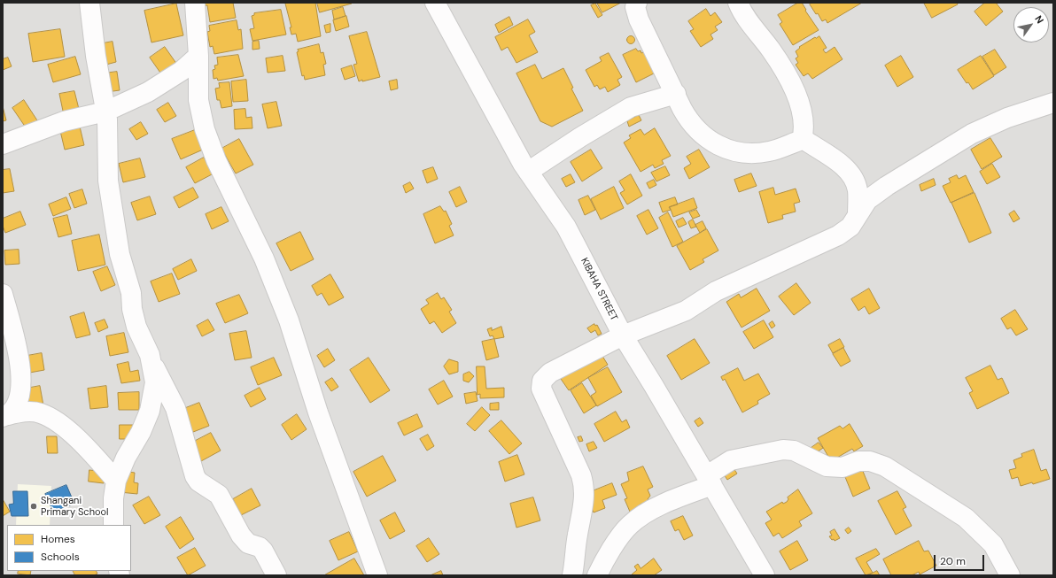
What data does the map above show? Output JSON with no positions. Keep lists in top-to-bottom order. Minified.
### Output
{"streets":{"street":["KIBAHA STREET"]},"places":["Shangani Primary School"],"legend":["Homes","Schools"],"scale_bar":"20 m","north":"top right"}
